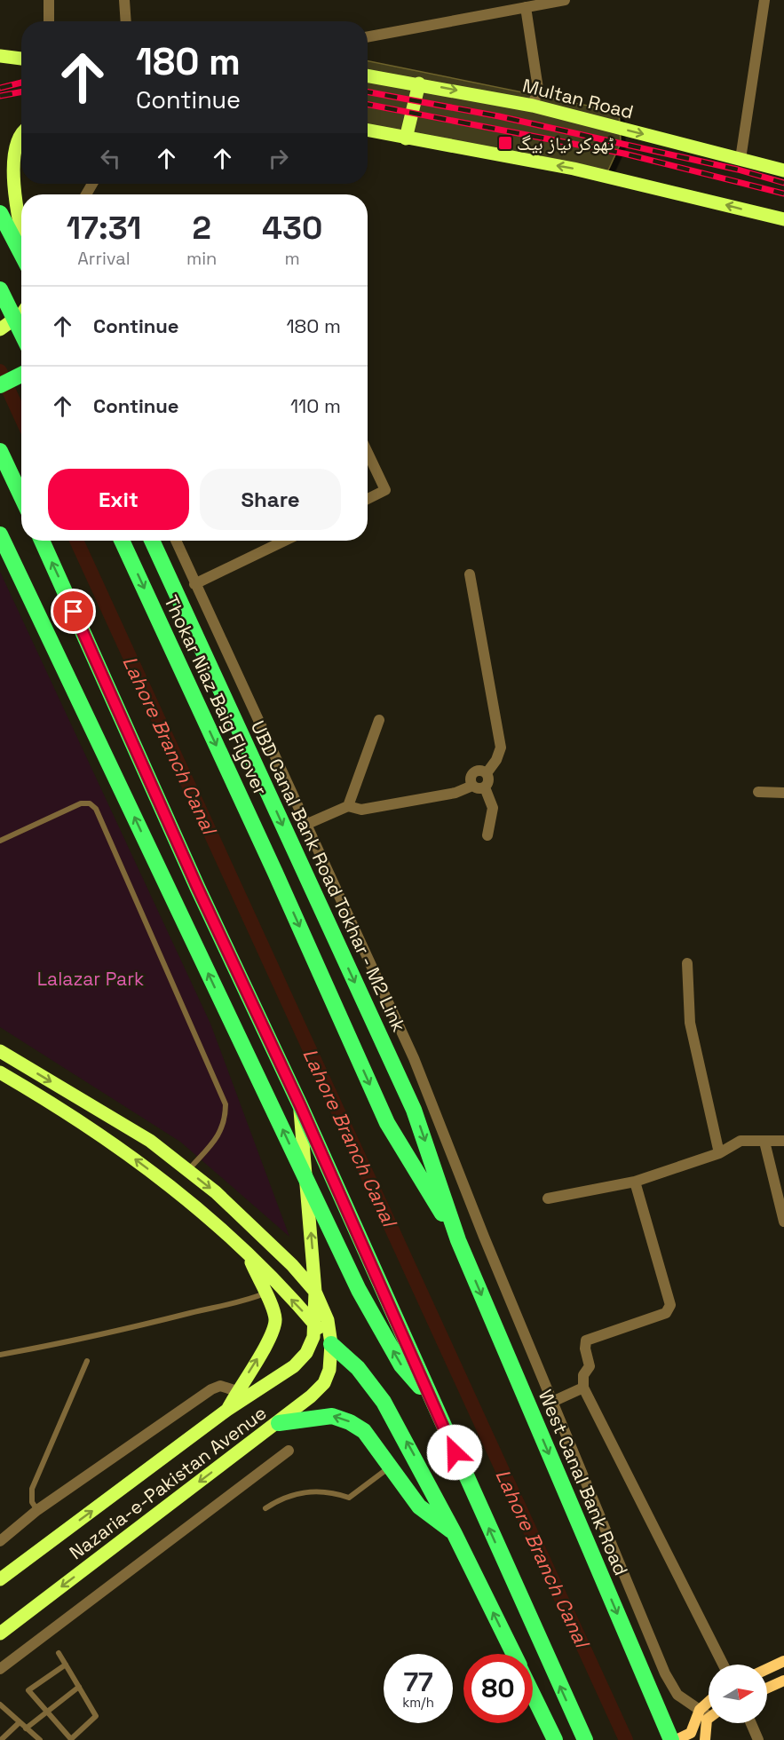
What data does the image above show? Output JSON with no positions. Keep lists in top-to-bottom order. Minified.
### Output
{"streets":{"highway":["Thokar Niaz Baig Flyover","UBD Canal Bank Road Tokhar - M2 Link","West Canal Bank Road"],"main road":["Multan Road","Nazaria-e-Pakistan Avenue"]},"crossings":[["Thokar Niaz Baig Flyover","UBD Canal Bank Road Tokhar - M2 Link"],["Thokar Niaz Baig Flyover","West Canal Bank Road"],["UBD Canal Bank Road Tokhar - M2 Link","West Canal Bank Road"]],"water":["Lahore Branch Canal"],"parks":["Lalazar Park"],"places":{"transit":["ٹھوکر نیاز بیگ"]},"north":"right","page":{"turn":["180 m","Continue"],"eta":["17:31","Arrival","2","min","430","m"],"list":[{"name":"Continue","value":"180 m"},{"name":"Continue","value":"110 m"}],"buttons":["Exit","Share"],"speed":"77 km/h","limit":"80"}}
